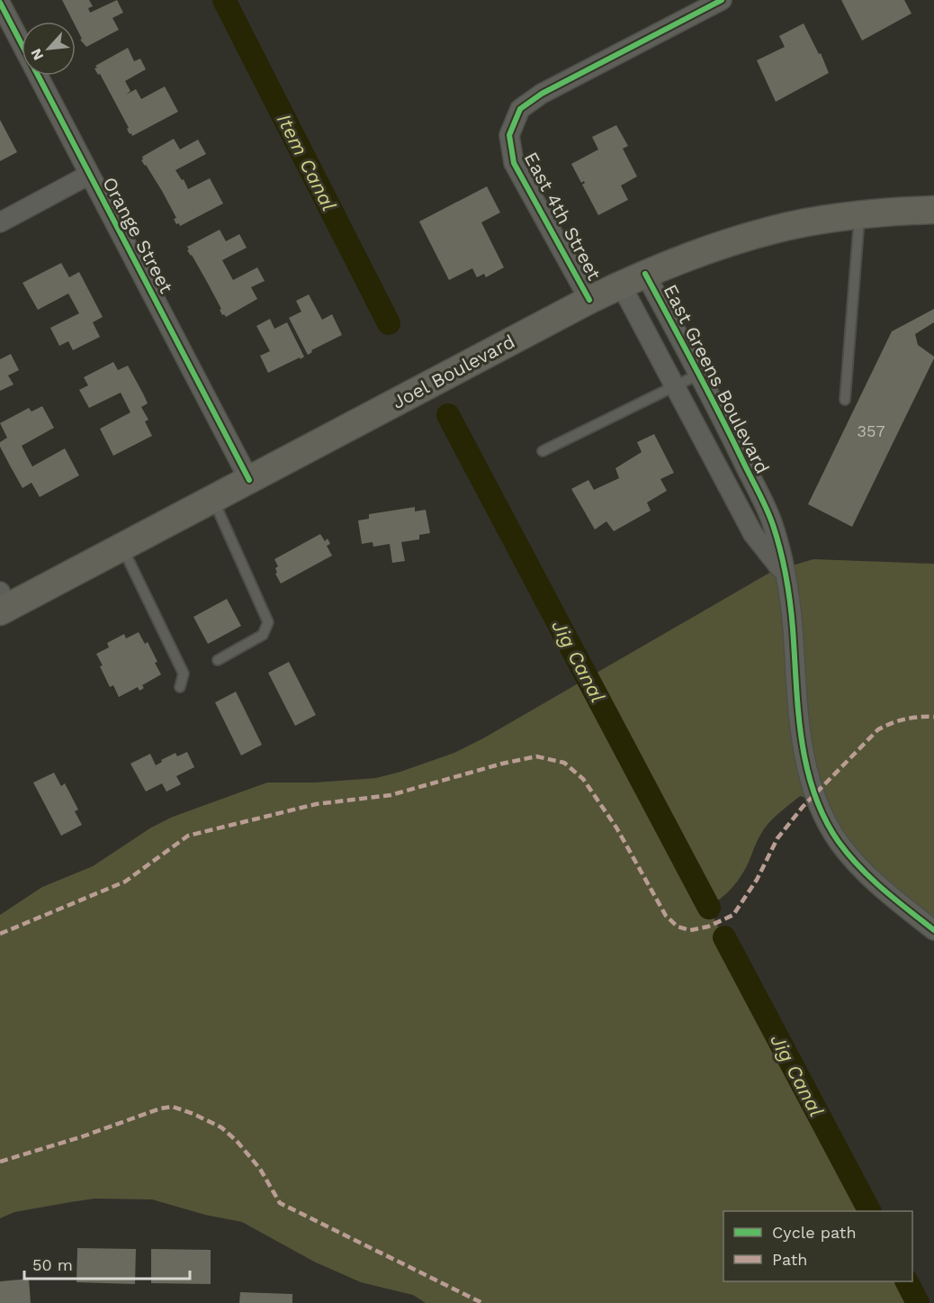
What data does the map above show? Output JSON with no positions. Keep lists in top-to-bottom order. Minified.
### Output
{"streets":{"main road":["Joel Boulevard"],"street":["East 4th Street","Orange Street","East Greens Boulevard"]},"crossings":[["East 4th Street","Joel Boulevard"],["Orange Street","Joel Boulevard"],["Joel Boulevard","East Greens Boulevard"]],"water":["Item Canal","Jig Canal"],"house_numbers":["357"],"legend":["Cycle path","Path"],"scale_bar":"50 m","north":"bottom left"}
